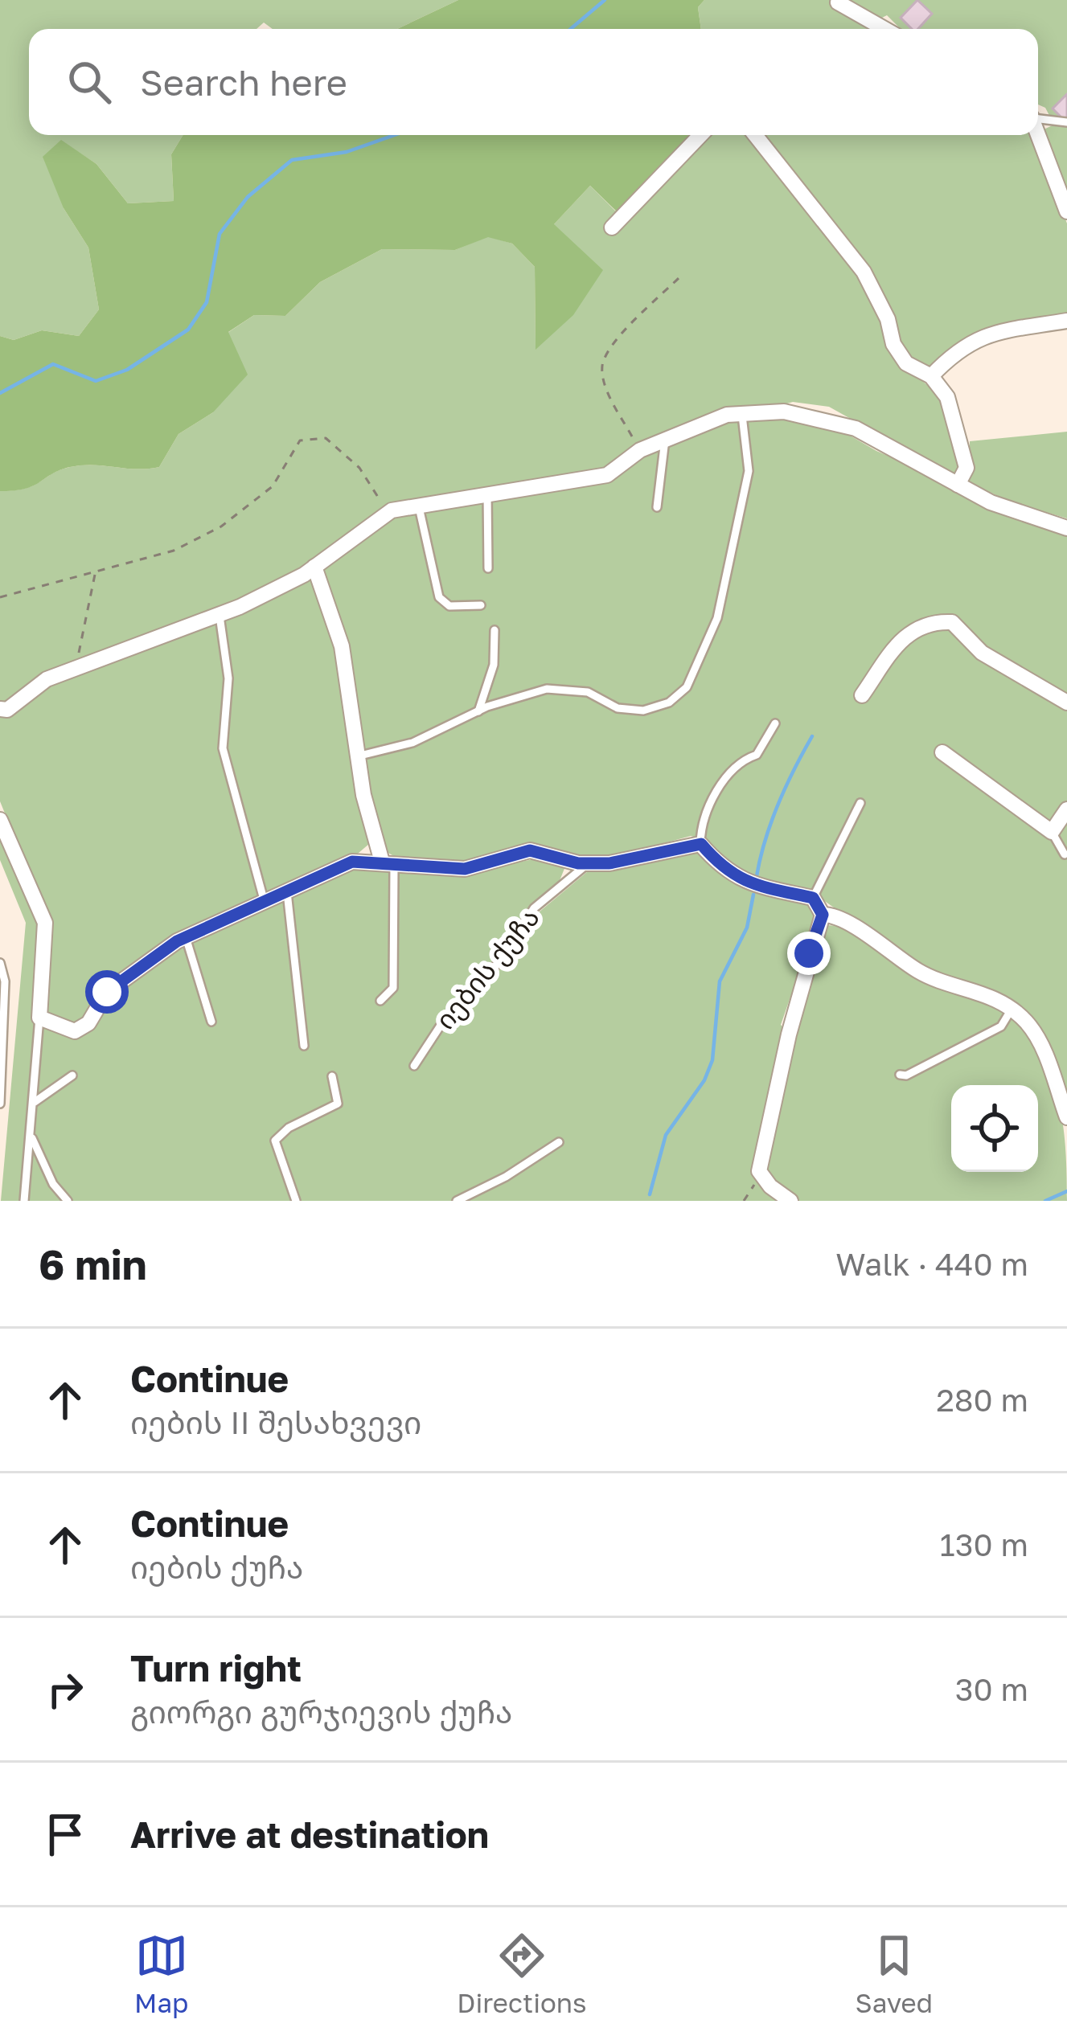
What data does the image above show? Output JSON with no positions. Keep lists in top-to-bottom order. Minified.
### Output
{"streets":{"lane":["იების ქუჩა"]},"page":{"search":"Search here","heading":["6 min","Walk · 440 m"],"list":[["Continue","იების II შესახვევი","280 m"],["Continue","იების ქუჩა","130 m"],["Turn right","გიორგი გურჯიევის ქუჩა","30 m"],"Arrive at destination"],"nav":["Map","Directions","Saved"]}}
